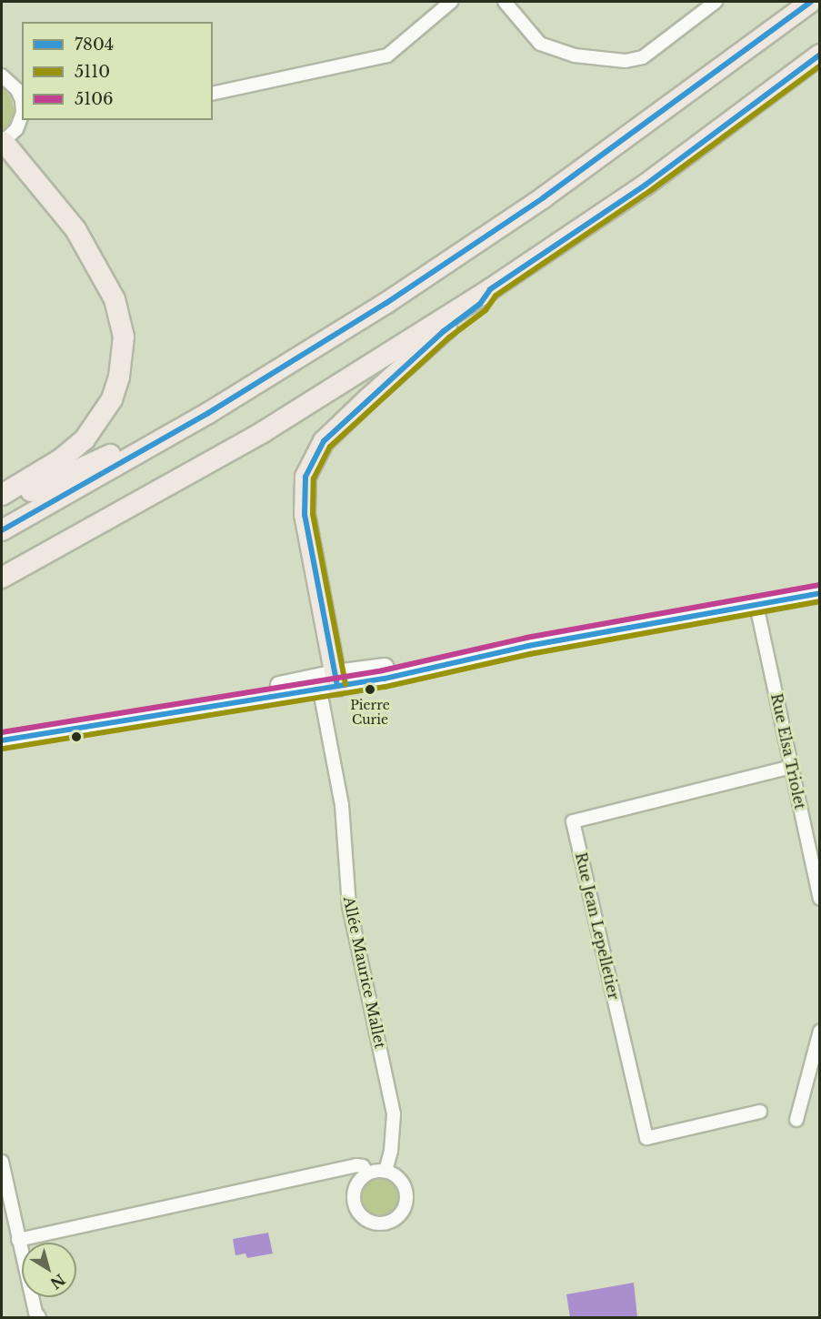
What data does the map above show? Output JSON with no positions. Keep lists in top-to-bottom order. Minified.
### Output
{"streets":{"street":["Rue Elsa Triolet","Rue Jean Lepelletier","Allée Maurice Mallet"]},"crossings":[["Rue Elsa Triolet","Rue Jean Lepelletier"]],"places":["Pierre Curie"],"lines":["transit line 7804","transit line 5110","transit line 5106"],"legend":["7804","5110","5106"],"north":"bottom right"}
